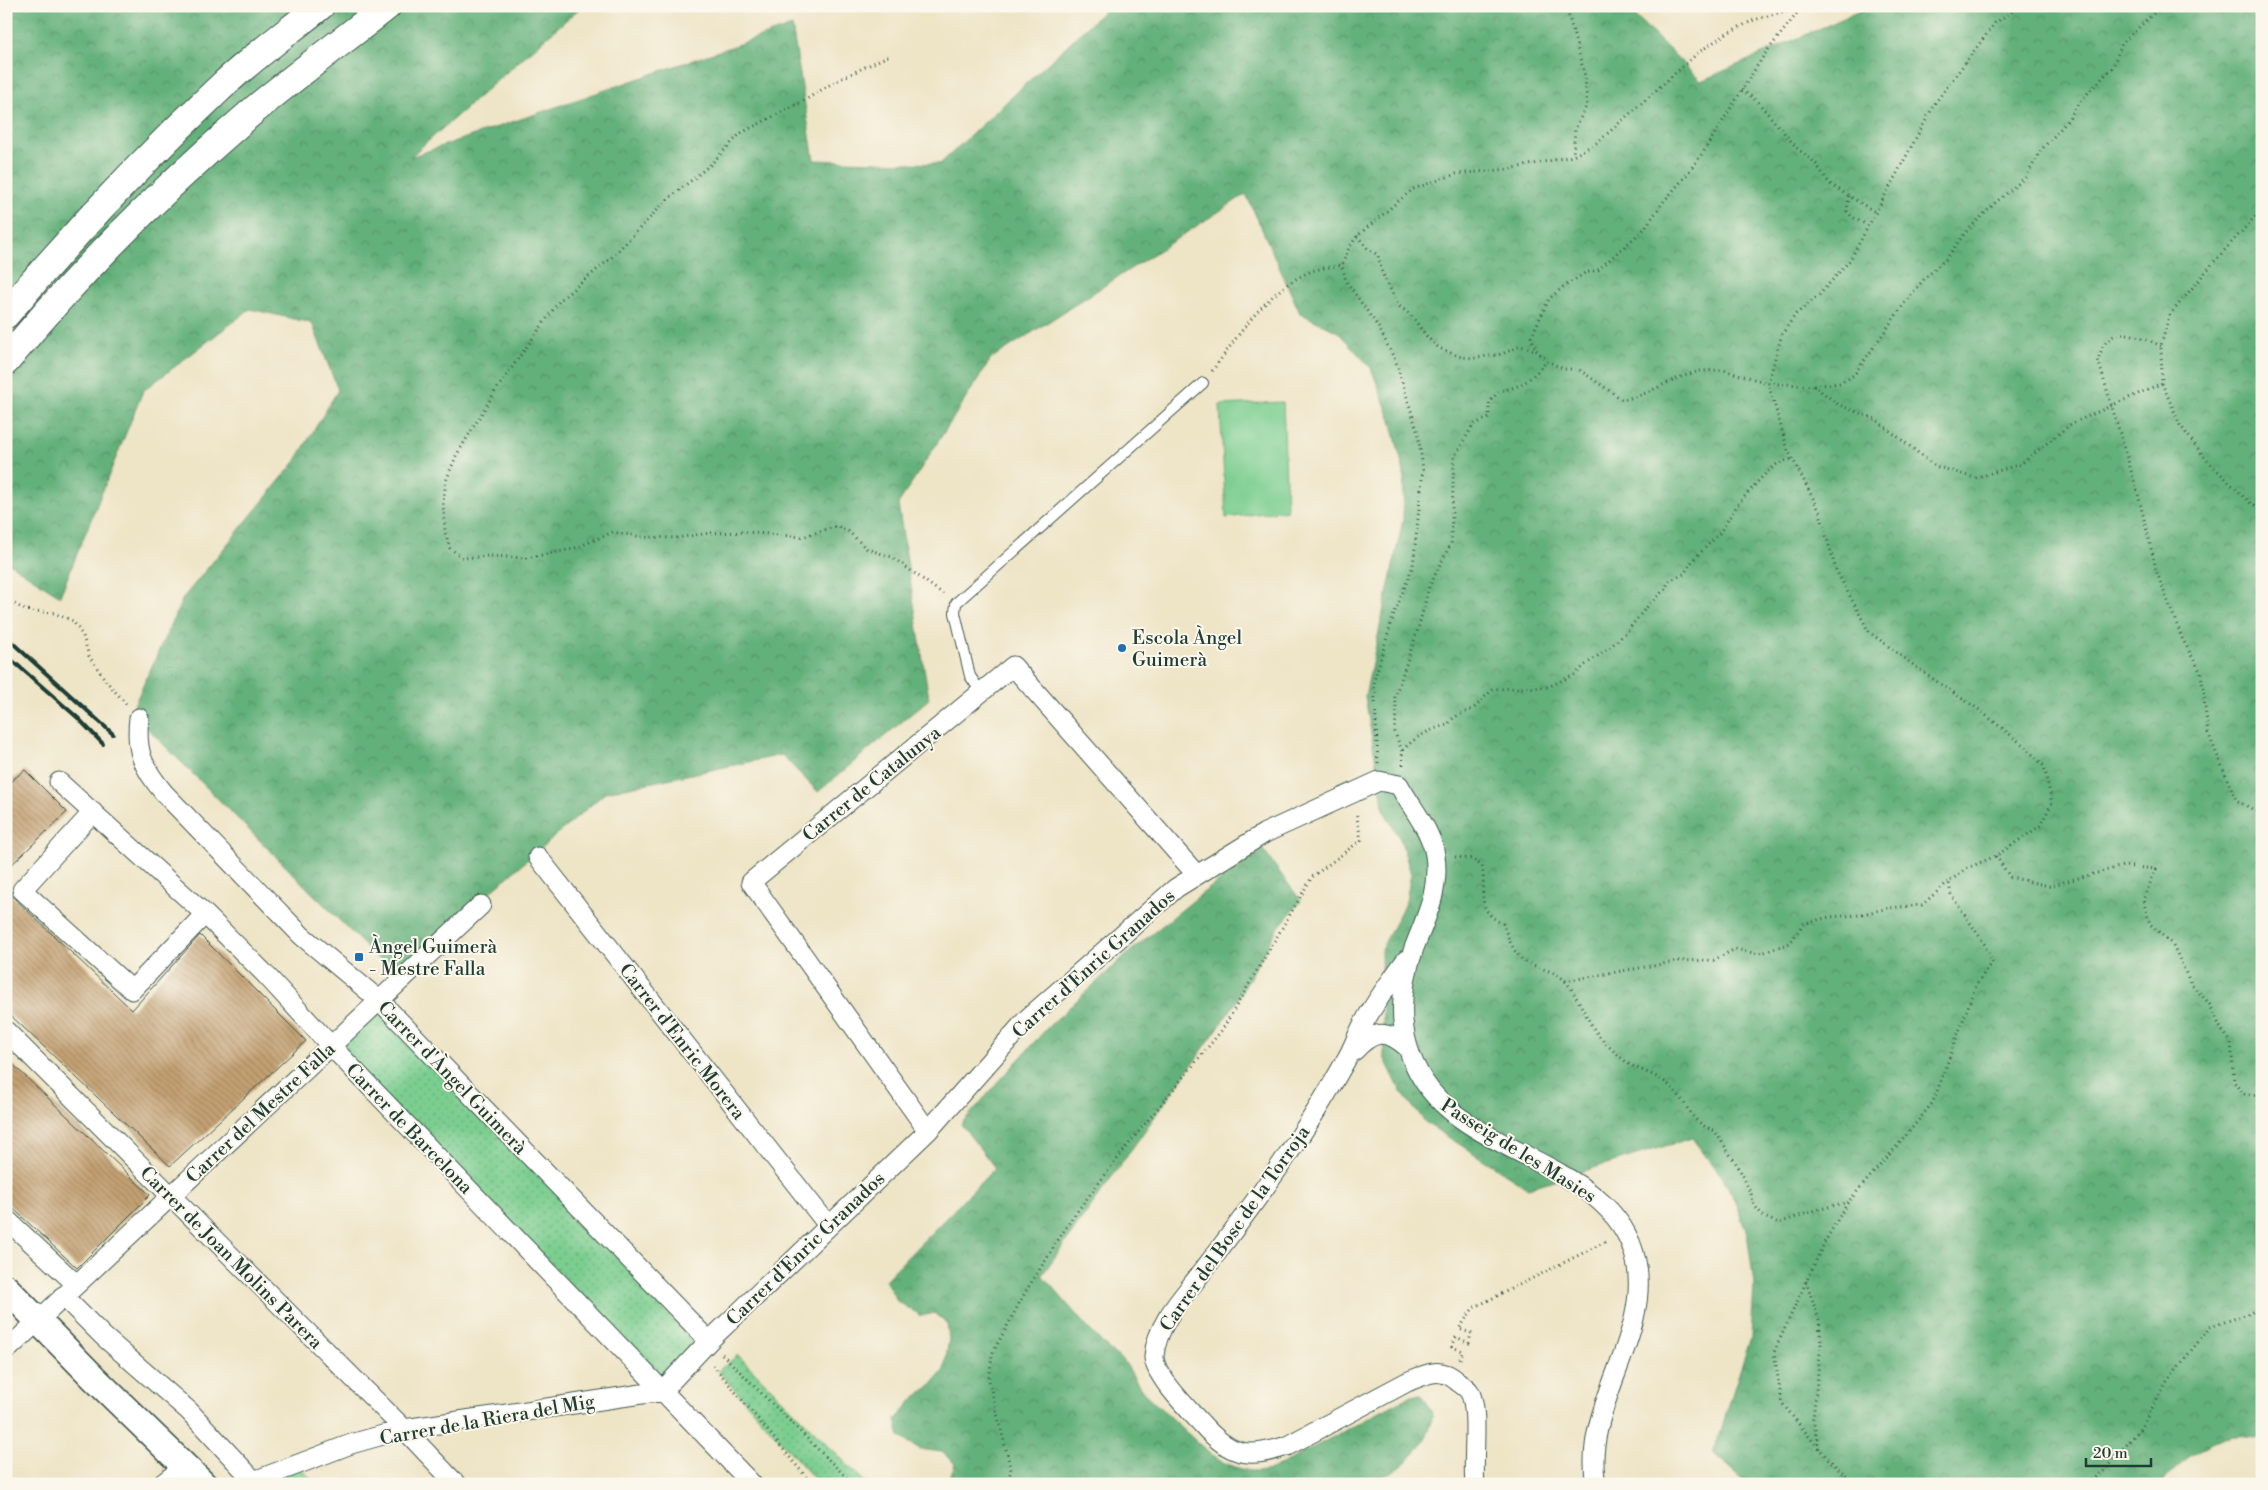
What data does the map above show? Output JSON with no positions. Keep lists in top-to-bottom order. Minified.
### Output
{"streets":{"street":["Carrer de Catalunya","Carrer d'Enric Granados","Carrer d'Enric Morera","Carrer d'Àngel Guimerà","Carrer del Mestre Falla","Carrer de Barcelona","Passeig de les Masies","Carrer del Bosc de la Torroja","Carrer de Joan Molins Parera","Carrer de la Riera del Mig"]},"crossings":[["Carrer de Catalunya","Carrer d'Enric Granados"],["Carrer d'Enric Granados","Carrer d'Enric Morera"],["Carrer d'Enric Granados","Carrer d'Àngel Guimerà"],["Carrer d'Enric Granados","Carrer de Barcelona"],["Carrer d'Enric Granados","Carrer de la Riera del Mig"],["Carrer d'Àngel Guimerà","Carrer del Mestre Falla"],["Carrer del Mestre Falla","Carrer de Barcelona"],["Carrer del Mestre Falla","Carrer de Joan Molins Parera"],["Carrer del Mestre Falla","Carrer de la Riera del Mig"],["Carrer de Barcelona","Carrer de la Riera del Mig"],["Passeig de les Masies","Carrer del Bosc de la Torroja"],["Carrer de Joan Molins Parera","Carrer de la Riera del Mig"]],"places":{"other":["Escola Àngel Guimerà"],"transit":["Àngel Guimerà - Mestre Falla"]},"scale_bar":"20 m"}
